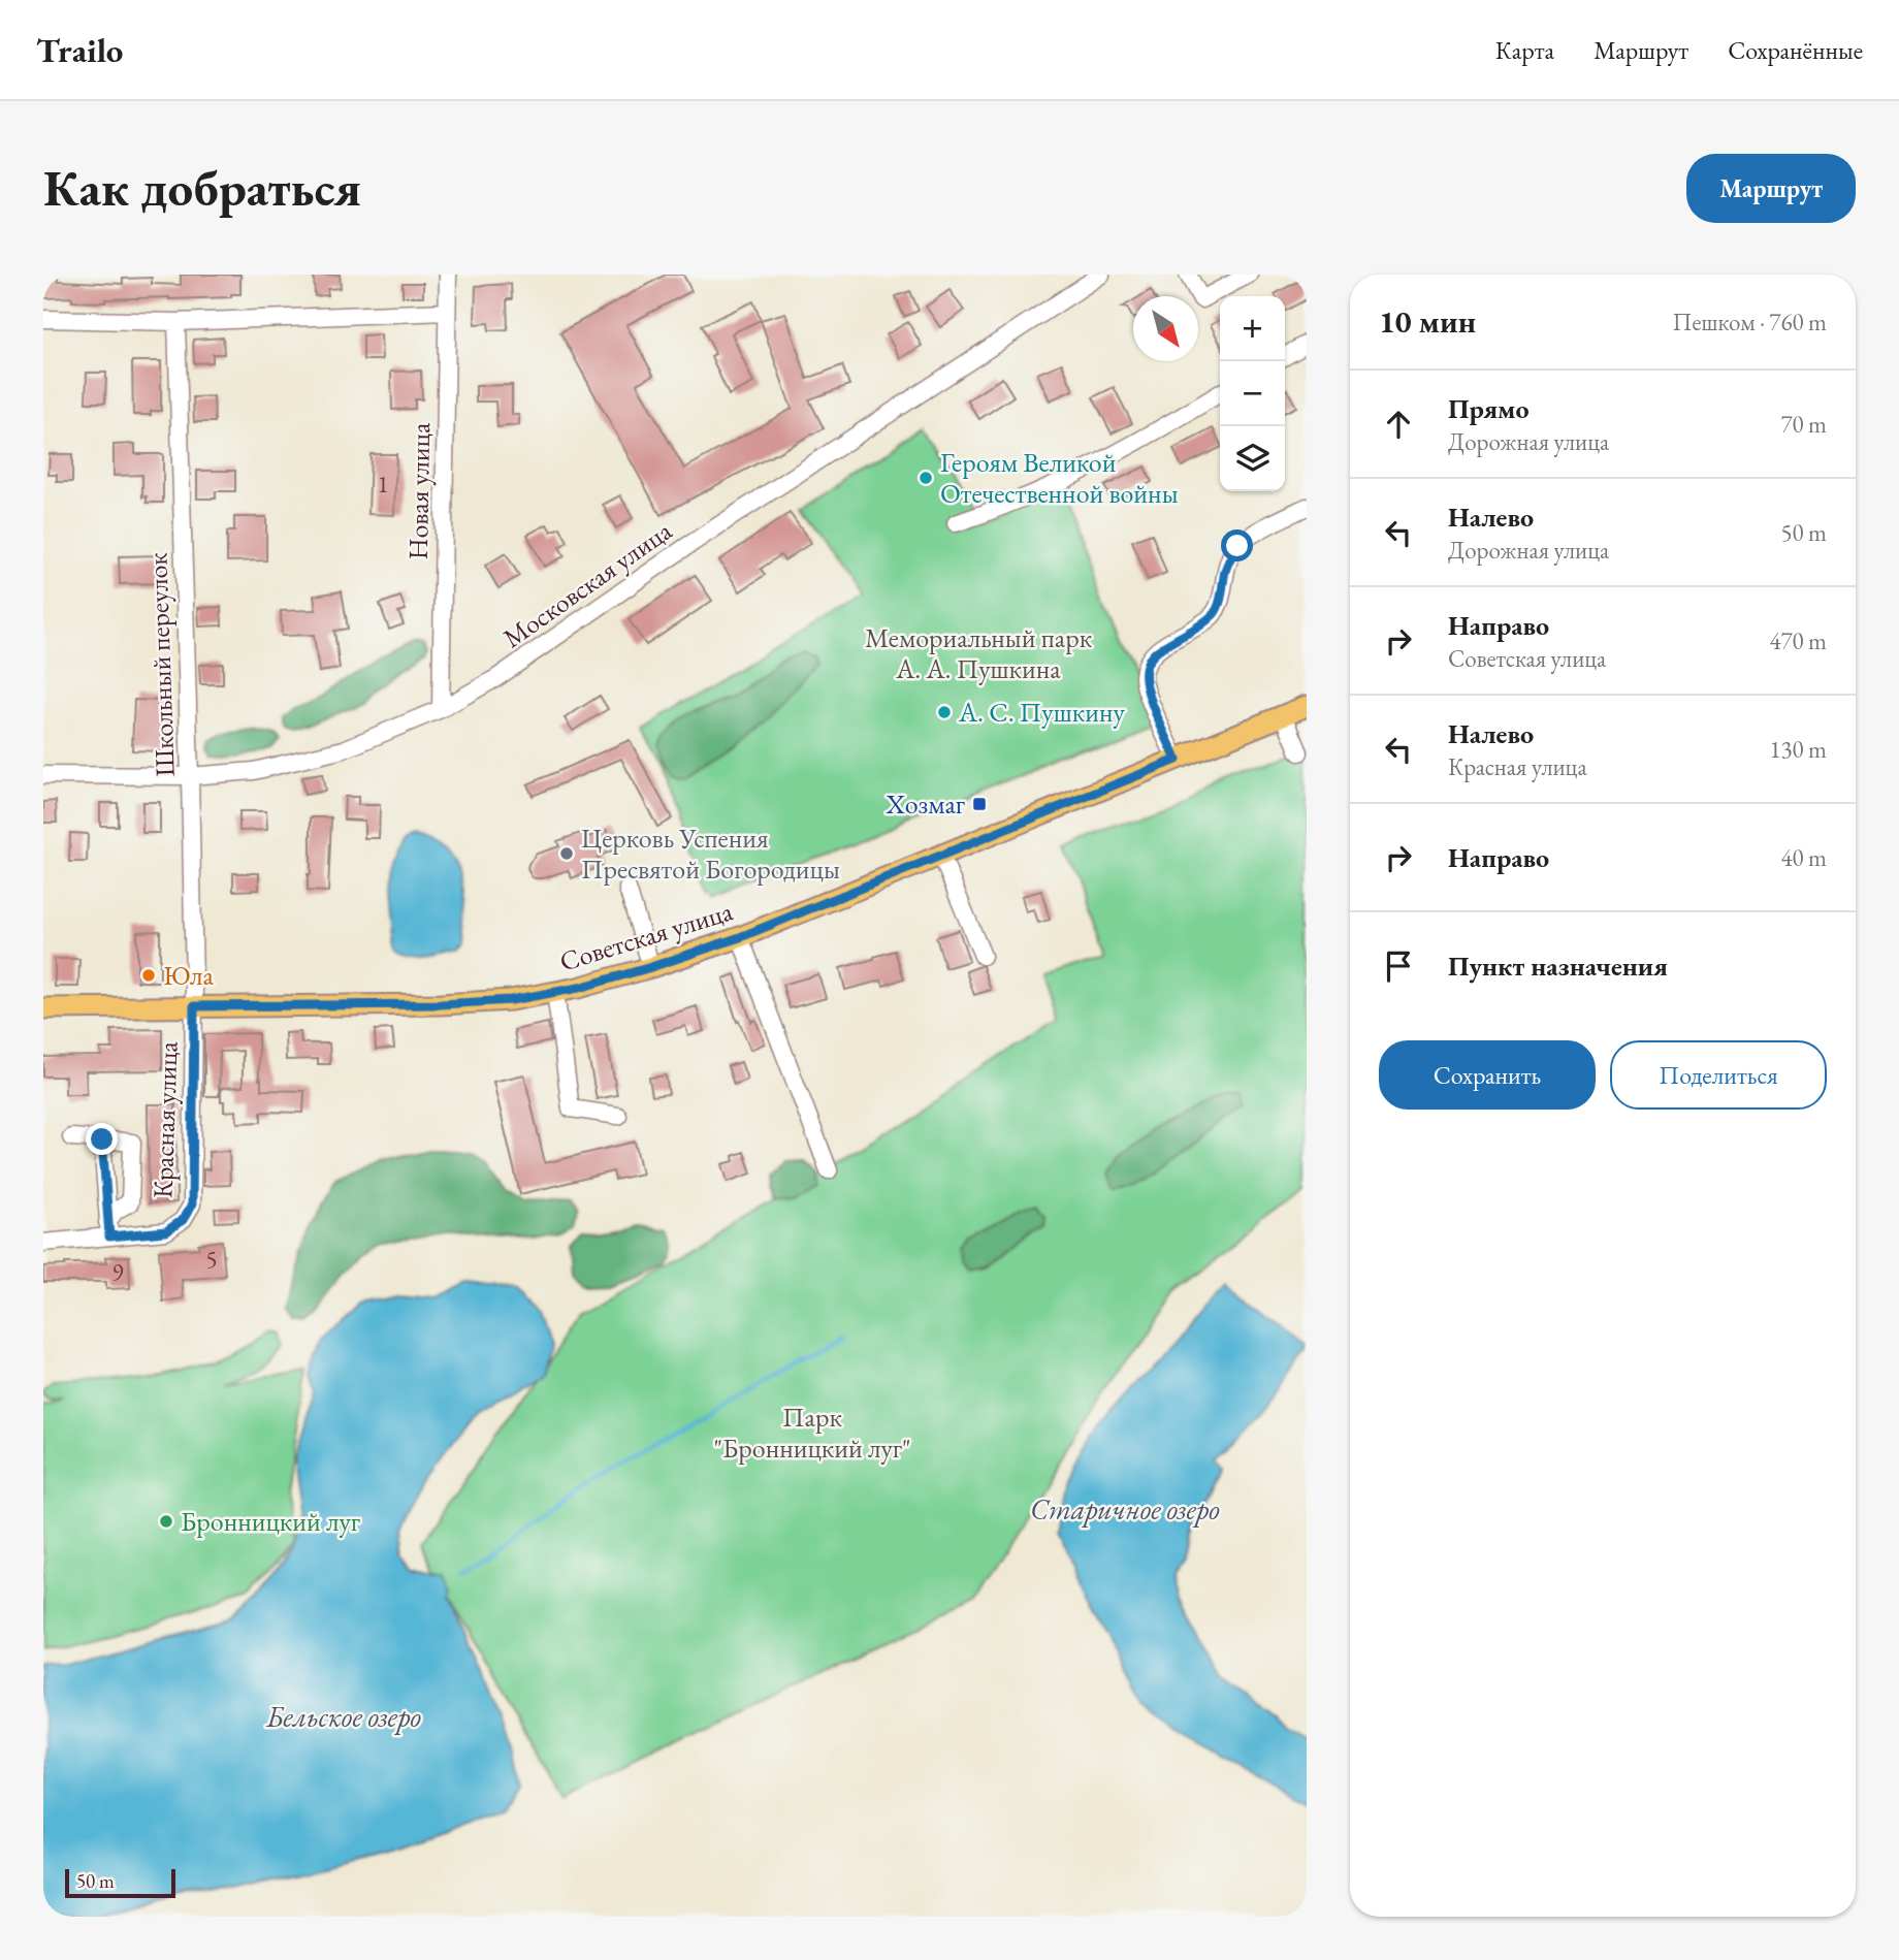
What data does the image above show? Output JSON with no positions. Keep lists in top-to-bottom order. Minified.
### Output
{"streets":{"main road":["Советская улица"],"street":["Новая улица","Московская улица","Школьный переулок","Красная улица"]},"crossings":[["Новая улица","Московская улица"],["Московская улица","Школьный переулок"],["Школьный переулок","Советская улица"],["Школьный переулок","Красная улица"],["Советская улица","Красная улица"]],"water":["Старичное озеро","Бельское озеро"],"parks":["Мемориальный парк А. А. Пушкина","Парк \"Бронницкий луг\""],"places":{"other":["Героям Великой Отечественной войны","А. С. Пушкину","Церковь Успения Пресвятой Богородицы","Юла","Бронницкий луг"],"transit":["Хозмаг"]},"house_numbers":["1","5","9"],"scale_bar":"50 m","north":"bottom right","page":{"header":"Trailo","nav":["Карта","Маршрут","Сохранённые"],"buttons":["Маршрут",["Сохранить","Поделиться"]],"title":"Как добраться","heading":["10 мин","Пешком · 760 m"],"map_buttons":["+","−"],"list":[["Прямо","Дорожная улица","70 m"],["Налево","Дорожная улица","50 m"],["Направо","Советская улица","470 m"],["Налево","Красная улица","130 m"],["Направо","40 m"],"Пункт назначения"],"scale":"50 m"}}
